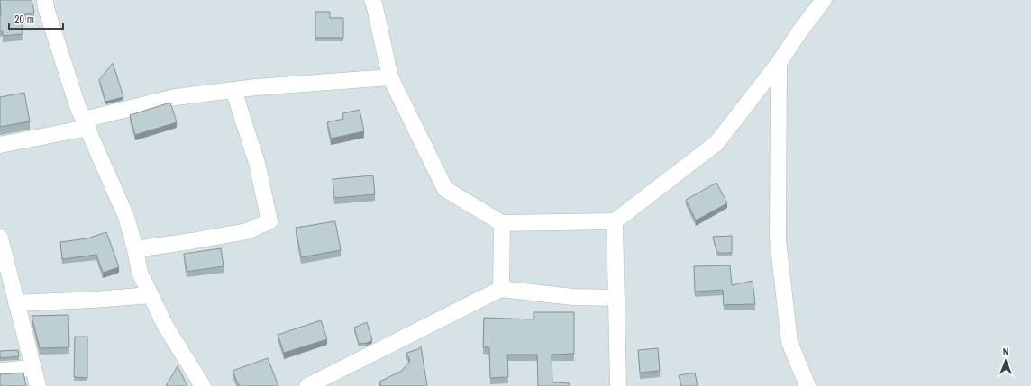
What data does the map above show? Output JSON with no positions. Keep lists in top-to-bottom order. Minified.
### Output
{"scale_bar":"20 m","north":"top"}
